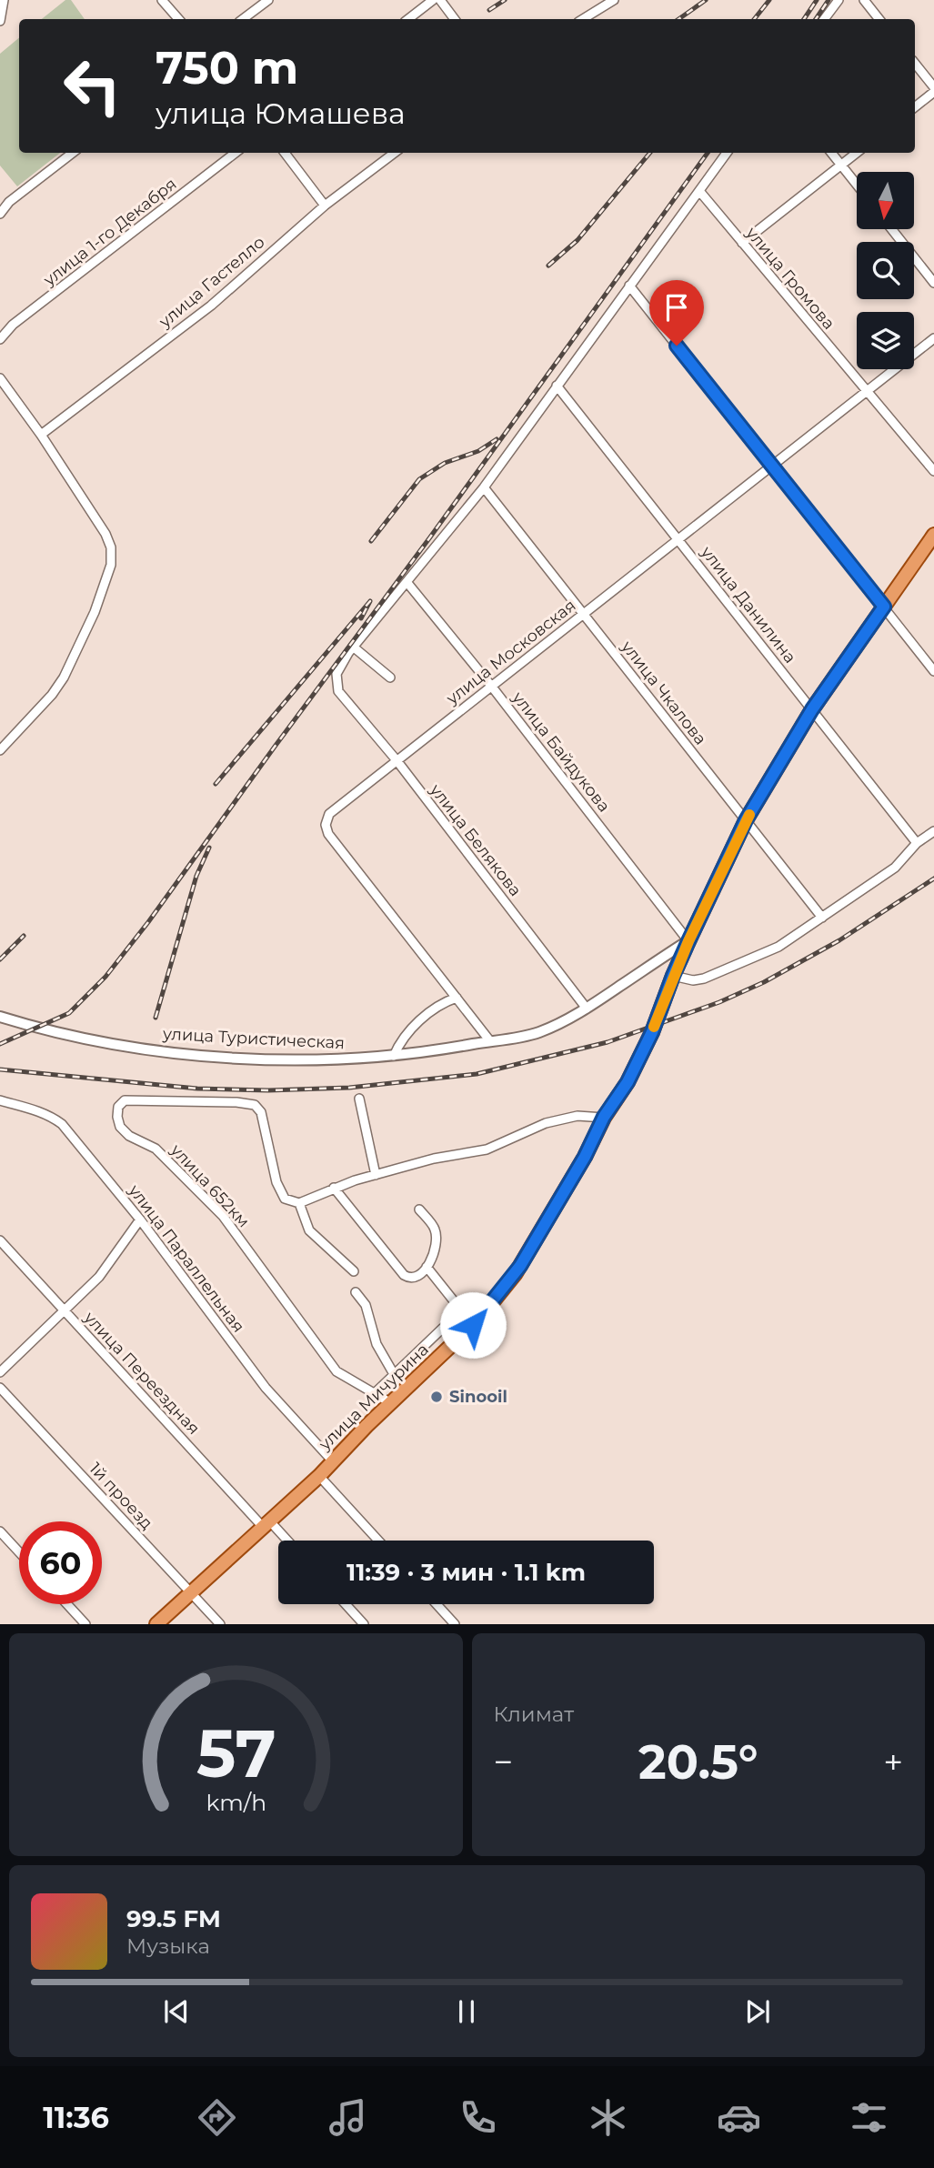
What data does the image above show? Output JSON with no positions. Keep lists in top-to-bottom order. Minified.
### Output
{"streets":{"main road":["улица Мичурина"],"street":["улица 1-го Декабря","улица Громова","улица Гастелло","улица Данилина","улица Московская","улица Чкалова","улица Байдукова","улица Белякова","улица Туристическая","улица 652км","улица Параллельная","улица Переездная","1й проезд"]},"crossings":[["улица Громова","улица Московская"],["улица Данилина","улица Московская"],["улица Данилина","улица Мичурина"],["улица Московская","улица Чкалова"],["улица Московская","улица Байдукова"],["улица Московская","улица Белякова"],["улица Московская","улица Туристическая"],["улица Чкалова","улица Мичурина"],["улица Байдукова","улица Туристическая"],["улица Байдукова","улица Мичурина"],["улица Белякова","улица Туристическая"],["улица Туристическая","улица Мичурина"],["улица 652км","улица Мичурина"],["улица Параллельная","улица Мичурина"],["улица Переездная","улица Мичурина"],["улица Мичурина","1й проезд"]],"places":["Sinooil"],"north":"bottom","page":{"turn":["750 m","улица Юмашева"],"limit":"60","trip":"11:39 · 3 мин · 1.1 km","tile":"Климат","heat":["−","20.5°","+"],"song":["99.5 FM","Музыка"],"tabs":"11:36","gauge":["57","km/h"]}}
